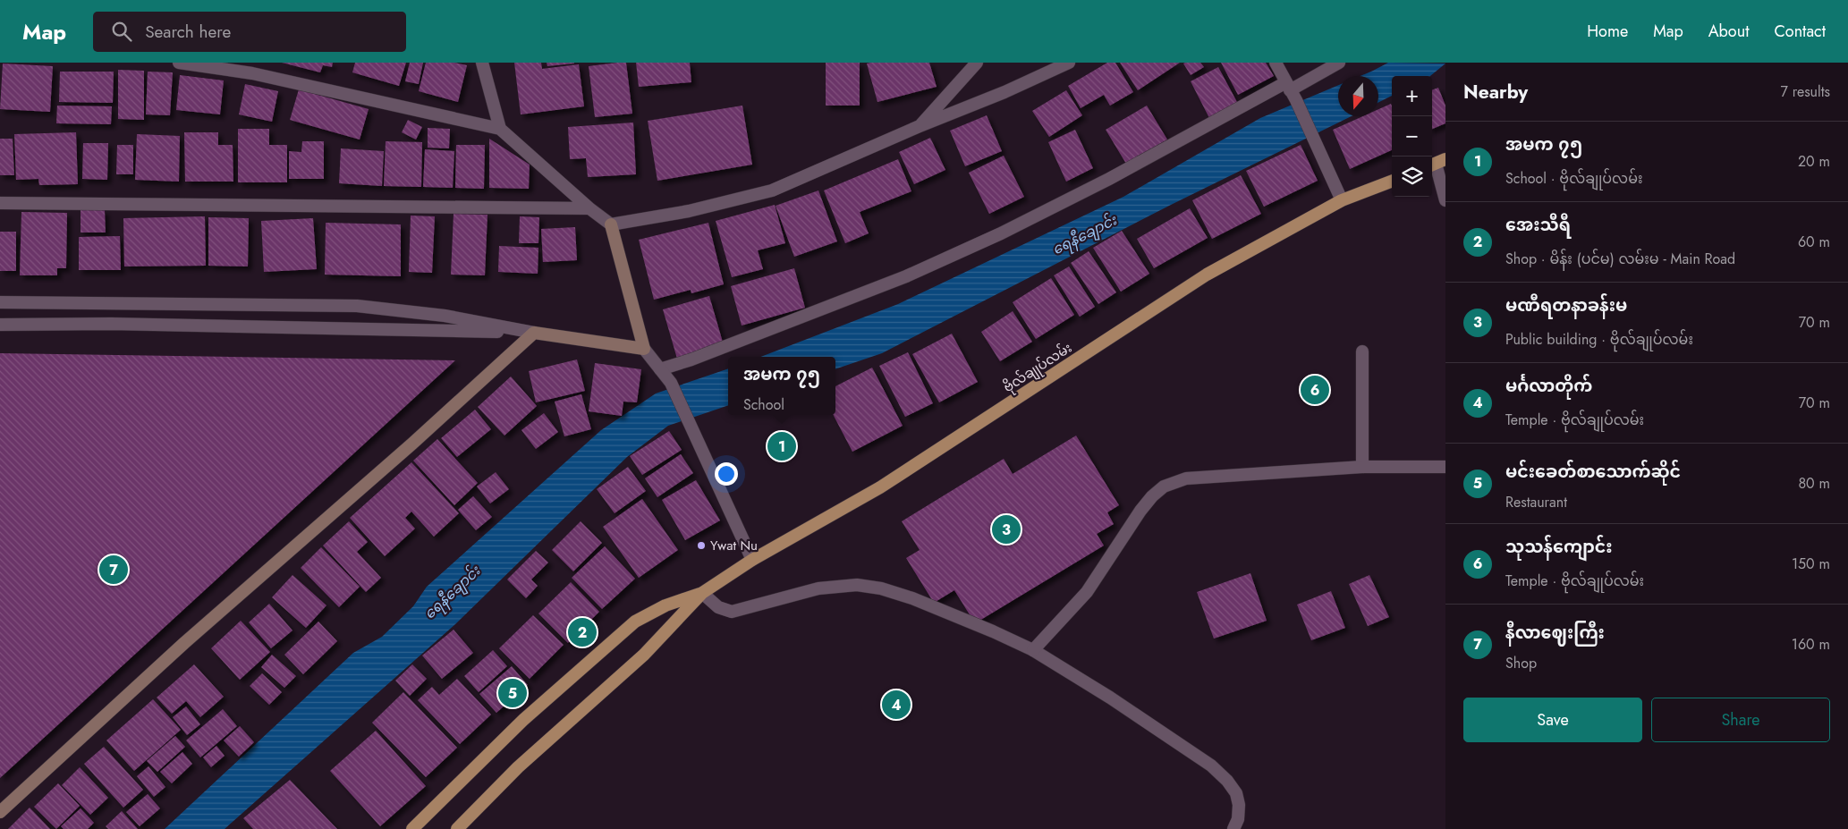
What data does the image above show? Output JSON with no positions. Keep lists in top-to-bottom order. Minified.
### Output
{"streets":{"main road":["ဗိုလ်‌ချုပ်‌လမ်း"]},"water":["ရေနီချောင်း"],"places":["Ywat Nu"],"north":"bottom","page":{"header":"Map","search":"Search here","nav":["Home","Map","About","Contact"],"heading":["Nearby","7 results"],"map_buttons":["+","−"],"list":[{"mark":"1","name":"အမက ၇၅","note":"School · ဗိုလ်‌ချုပ်‌လမ်း","value":"20 m"},{"mark":"2","name":"အေးသီရီ","note":"Shop · မိန်း (ပင်မ) လမ်းမ - Main Road","value":"60 m"},{"mark":"3","name":"မဏီရတနာခန်းမ","note":"Public building · ဗိုလ်‌ချုပ်‌လမ်း","value":"70 m"},{"mark":"4","name":"မင်္ဂလာတိုက်","note":"Temple · ဗိုလ်‌ချုပ်‌လမ်း","value":"70 m"},{"mark":"5","name":"မင်းခေတ်စာသောက်ဆိုင်","note":"Restaurant","value":"80 m"},{"mark":"6","name":"သုသန်ကျောင်း","note":"Temple · ဗိုလ်‌ချုပ်‌လမ်း","value":"150 m"},{"mark":"7","name":"နီလာ‌ဈေးကြီး","note":"Shop","value":"160 m"}],"popup":["အမက ၇၅","School"],"pins":["6","1","3","7","2","5","4"],"buttons":["Save","Share"]}}
